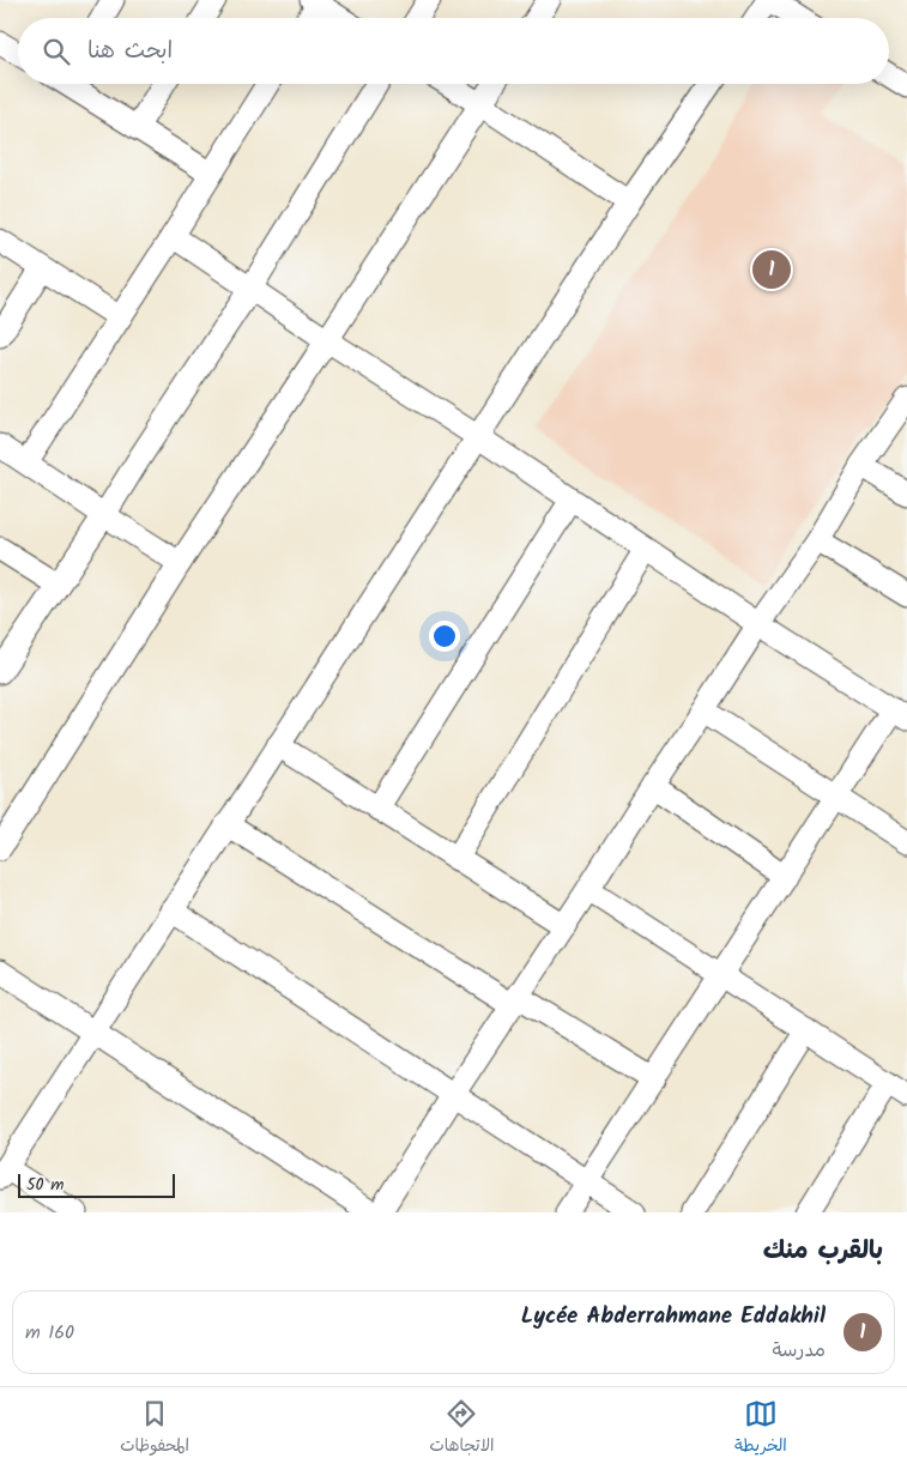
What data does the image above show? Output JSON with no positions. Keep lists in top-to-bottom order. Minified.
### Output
{"scale_bar":"50 m","page":{"search":"ابحث هنا","pins":"1","scale":"50 m","heading":"بالقرب منك","list":[{"mark":"1","name":"Lycée Abderrahmane Eddakhil","note":"مدرسة","value":"160 m"}],"nav":["الخريطة","الاتجاهات","المحفوظات"]}}
